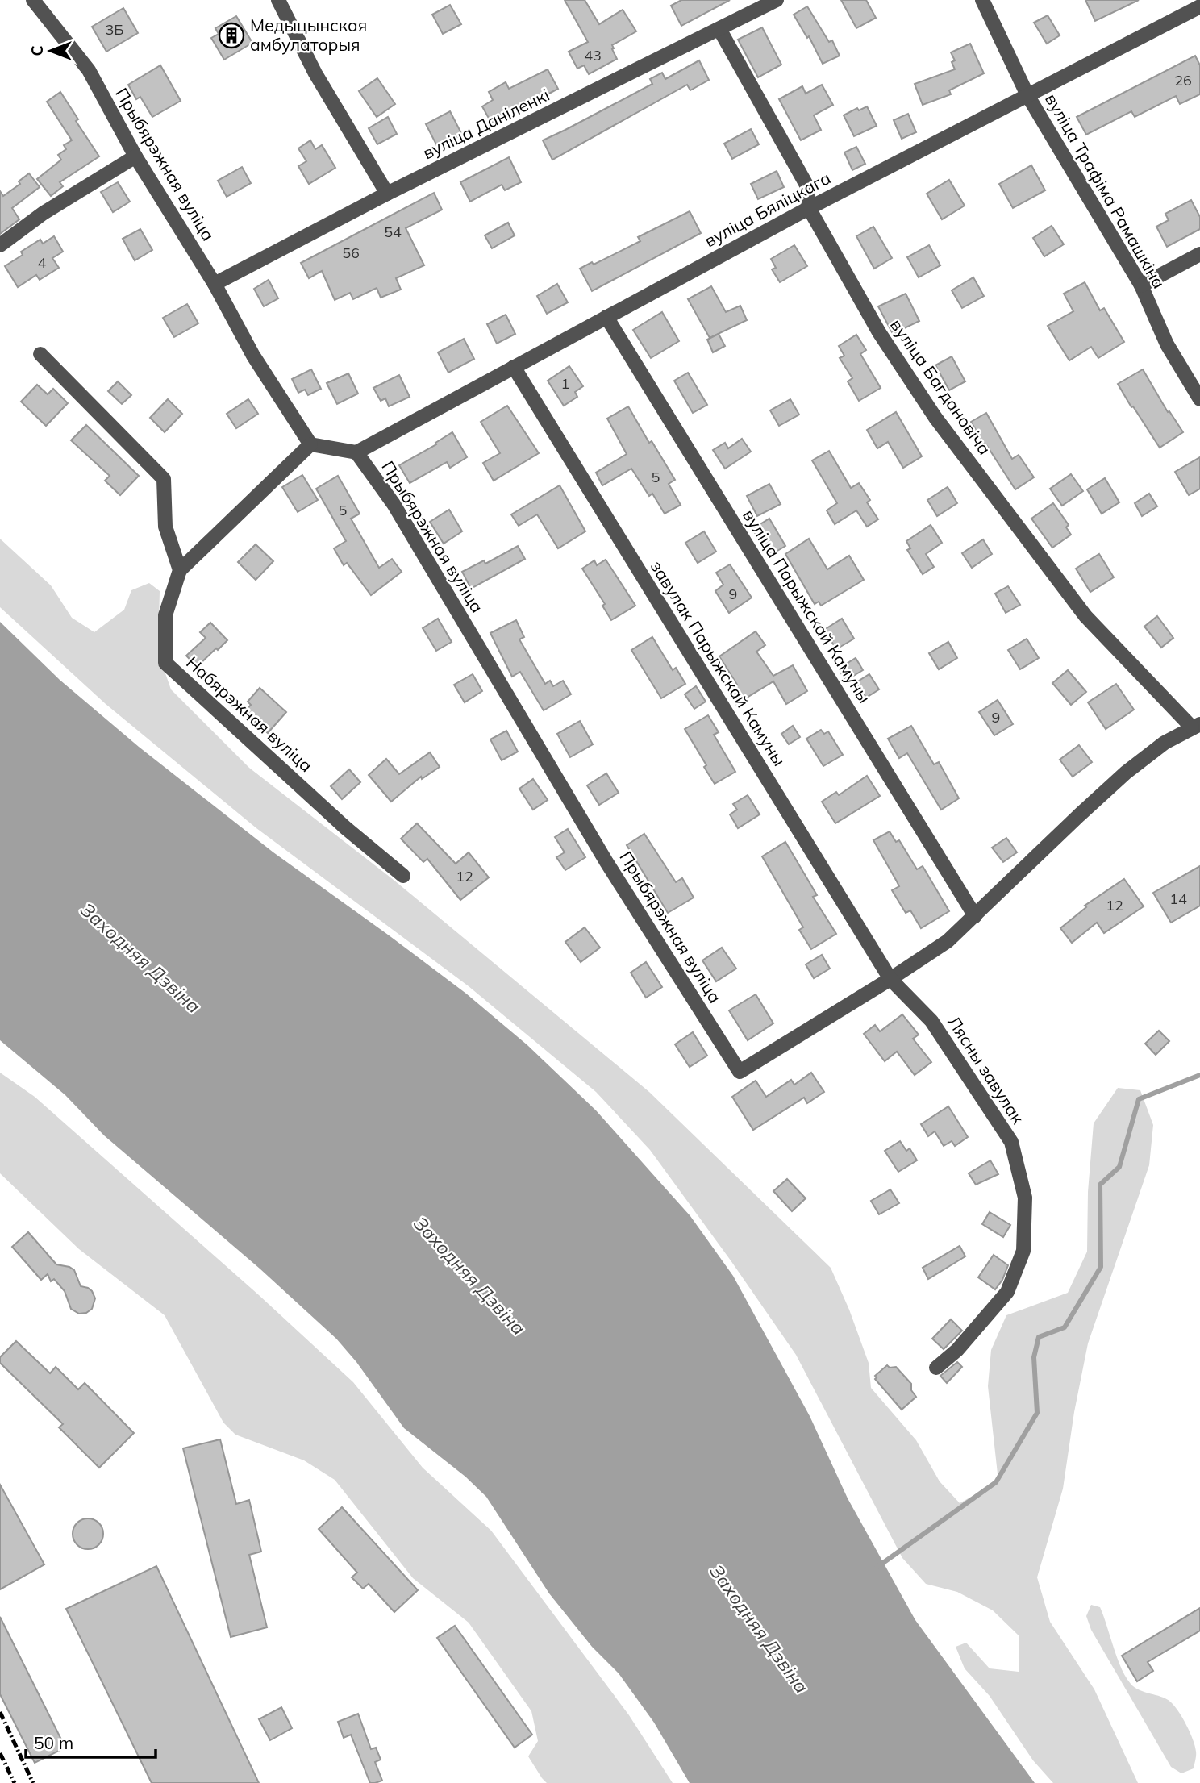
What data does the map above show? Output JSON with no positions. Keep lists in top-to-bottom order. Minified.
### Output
{"streets":{"street":["вуліца Даніленкі","Прыбярэжная вуліца","вуліца Трафіма Рамашкіна","вуліца Бяліцкага","вуліца Багдановіча","вуліца Парыжскай Камуны","завулак Парыжскай Камуны","Набярэжная вуліца","Лясны завулак"]},"crossings":[["вуліца Даніленкі","Прыбярэжная вуліца"],["вуліца Даніленкі","вуліца Багдановіча"],["Прыбярэжная вуліца","вуліца Бяліцкага"],["Прыбярэжная вуліца","завулак Парыжскай Камуны"],["Прыбярэжная вуліца","Лясны завулак"],["вуліца Трафіма Рамашкіна","вуліца Бяліцкага"],["вуліца Бяліцкага","вуліца Багдановіча"],["вуліца Бяліцкага","вуліца Парыжскай Камуны"],["вуліца Бяліцкага","завулак Парыжскай Камуны"],["завулак Парыжскай Камуны","Лясны завулак"]],"water":["Заходняя Дзвіна"],"places":{"building":["Медыцынская амбулаторыя"]},"house_numbers":["3Б","43","26","54","56","4","1","5","5","9","9","12","14","12"],"scale_bar":"50 m","north":"left"}
